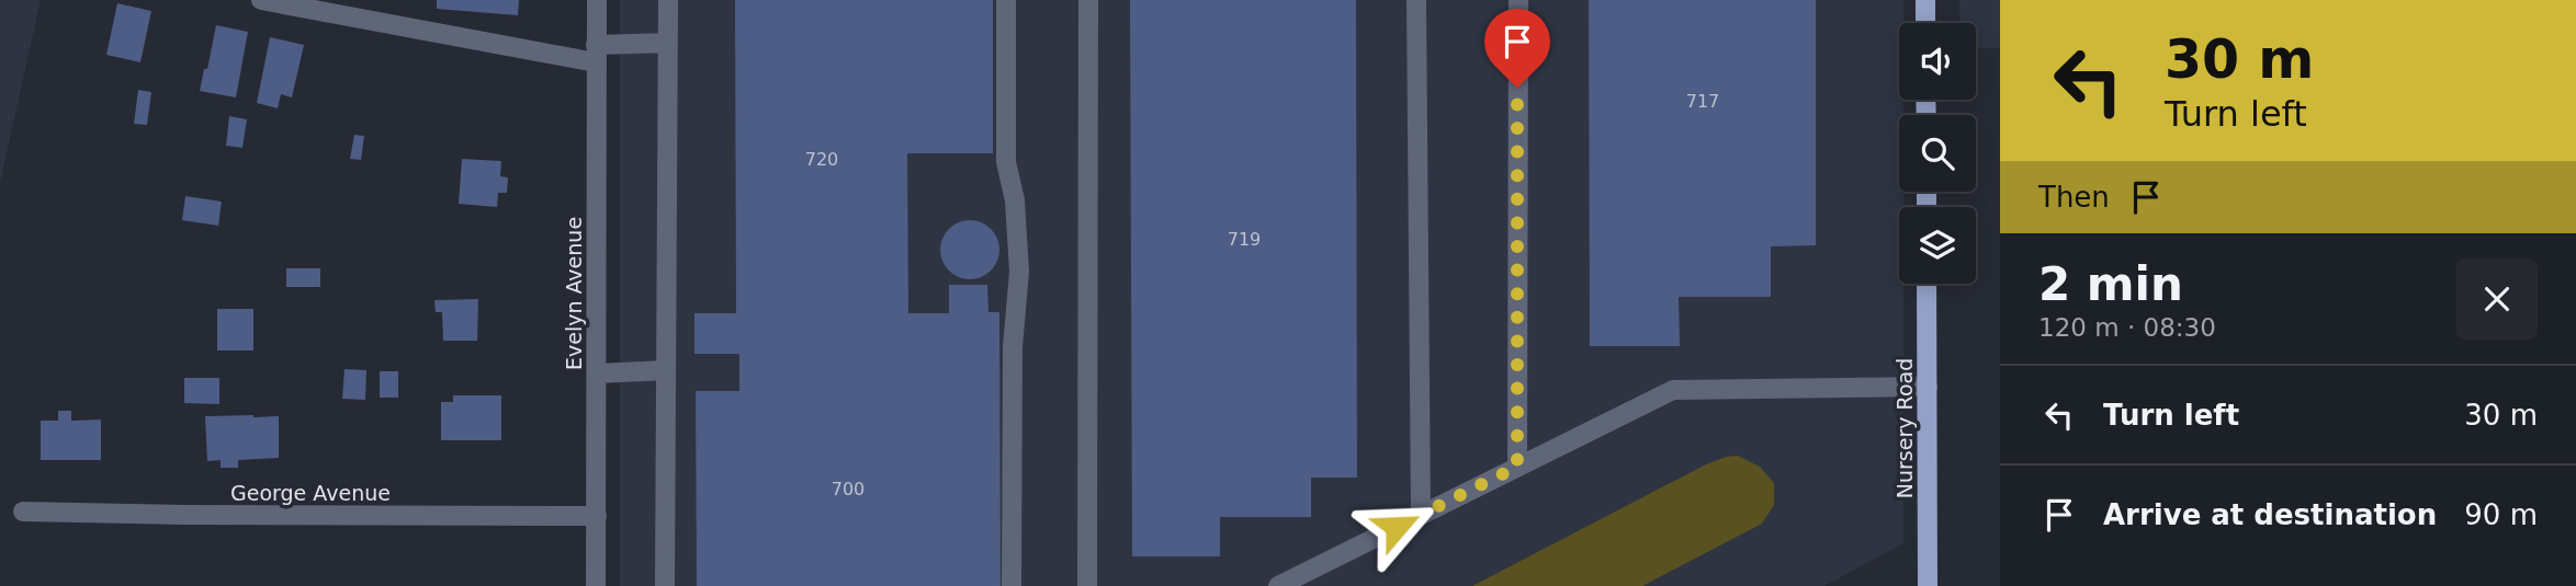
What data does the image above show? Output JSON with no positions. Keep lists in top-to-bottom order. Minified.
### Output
{"streets":{"main road":["Nursery Road"],"street":["Evelyn Avenue","George Avenue"]},"crossings":[["Evelyn Avenue","George Avenue"]],"house_numbers":["717","720","719","700"],"page":{"turn":["30 m","Turn left"],"then":"Then","heading":["2 min","120 m · 08:30"],"list":[{"name":"Turn left","value":"30 m"},{"name":"Arrive at destination","value":"90 m"}]}}
